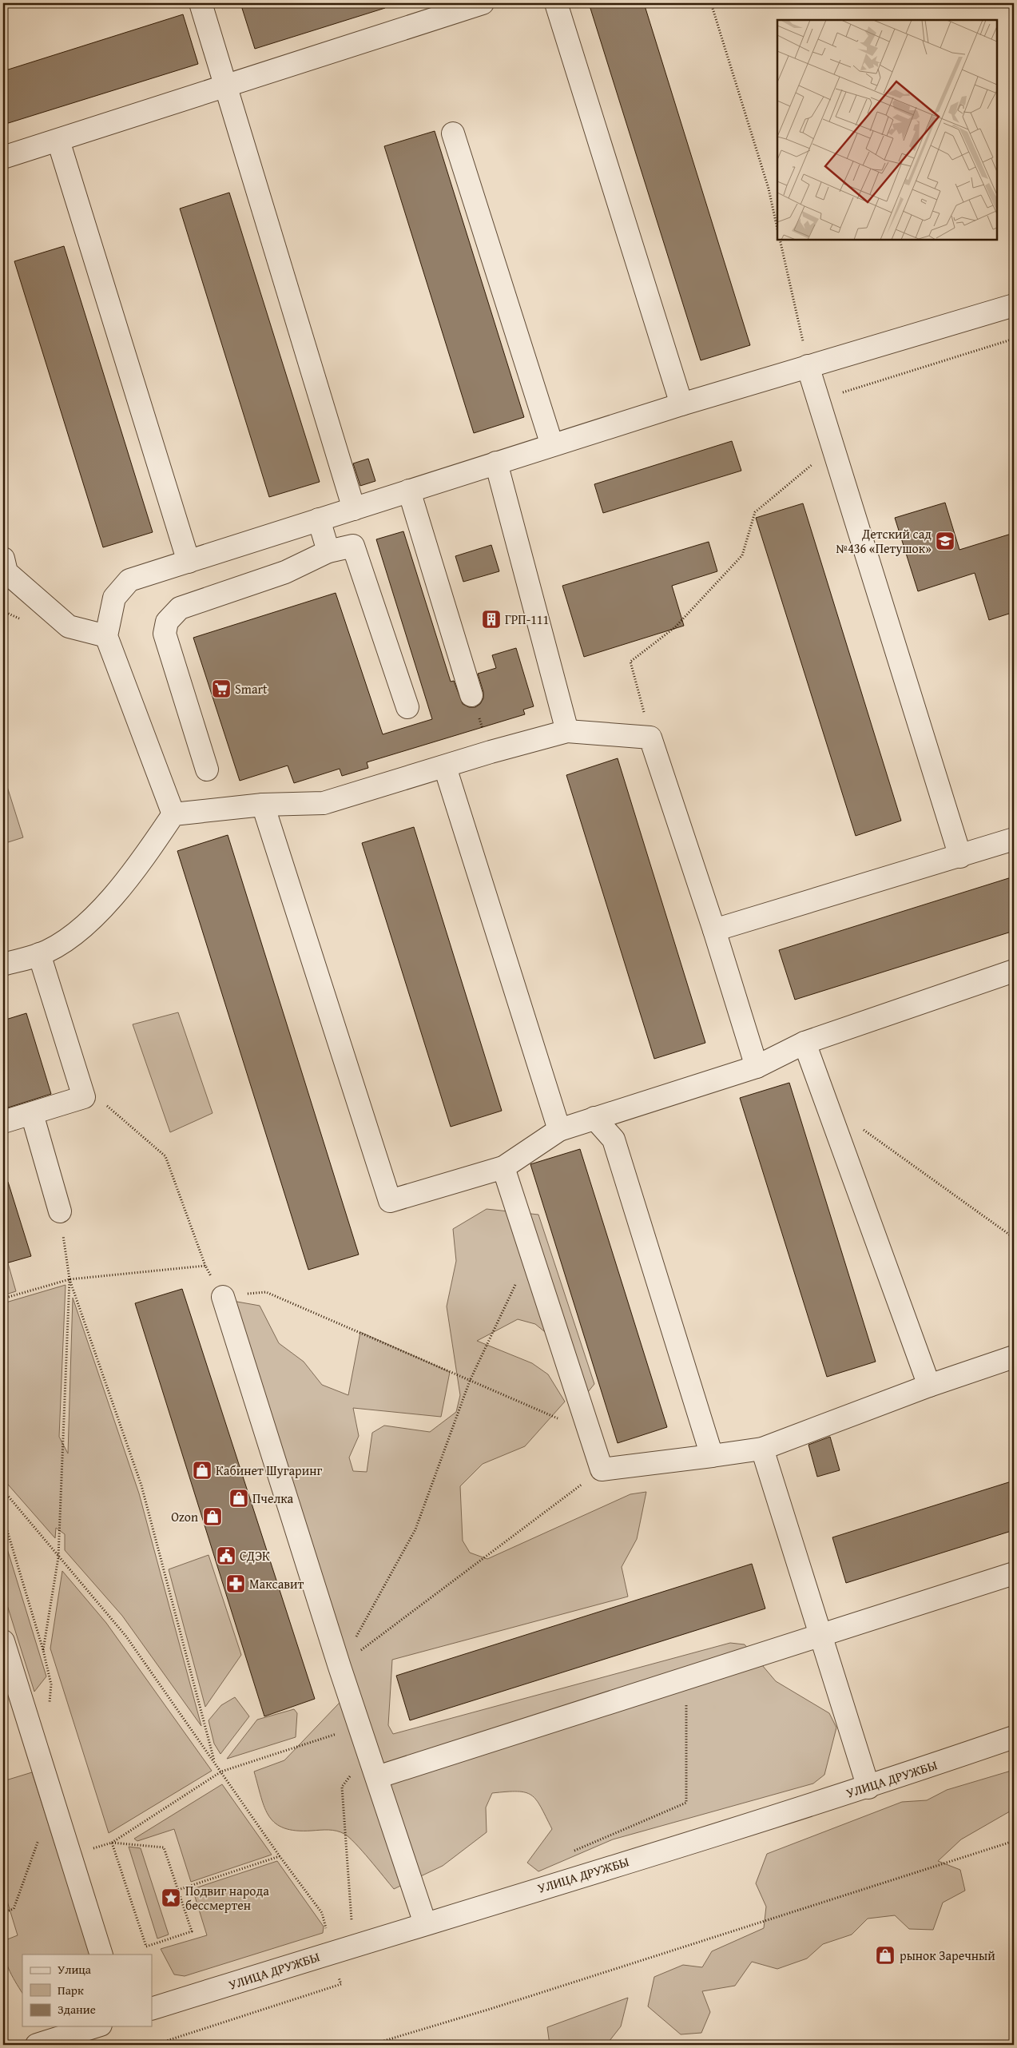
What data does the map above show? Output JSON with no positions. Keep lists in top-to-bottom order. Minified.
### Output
{"streets":{"street":["УЛИЦА ДРУЖБЫ"]},"places":{"school or university":["Детский сад №436 «Петушок»"],"building":["ГРП-111"],"supermarket":["Smart"],"shop":["Кабинет Шугаринг","Пчелка","Ozon","рынок Заречный"],"public building":["СДЭК"],"pharmacy":["Максавит"],"place":["Подвиг народа бессмертен"]},"legend":["Улица","Парк","Здание"]}
